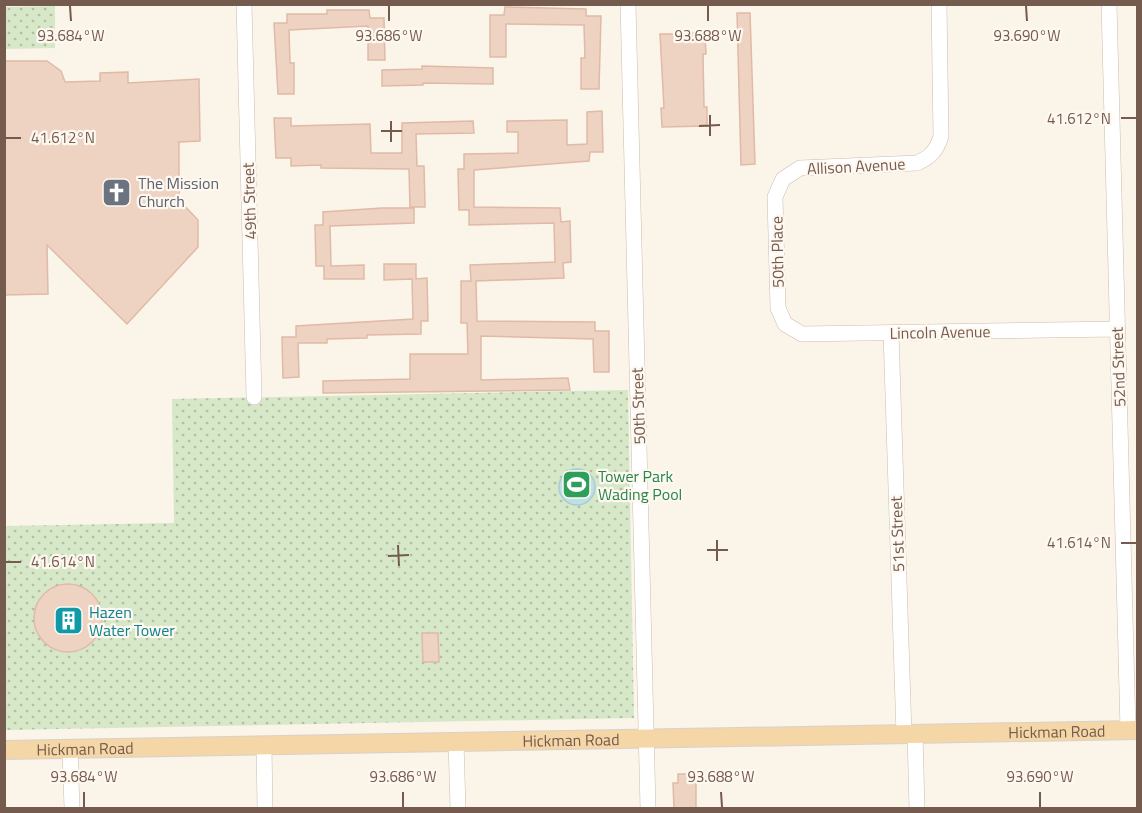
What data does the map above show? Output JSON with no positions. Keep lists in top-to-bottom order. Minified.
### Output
{"streets":{"main road":["Hickman Road"],"street":["Allison Avenue","49th Street","50th Place","Lincoln Avenue","52nd Street","50th Street","51st Street"]},"crossings":[["Allison Avenue","50th Place"],["50th Place","Lincoln Avenue"],["Lincoln Avenue","52nd Street"],["Lincoln Avenue","51st Street"],["52nd Street","Hickman Road"],["50th Street","Hickman Road"],["51st Street","Hickman Road"]],"places":{"church":["The Mission Church"],"sports":["Tower Park Wading Pool"],"building":["Hazen Water Tower"]},"coordinates":["93.684°W","93.686°W","93.688°W","93.690°W","41.612°N","41.614°N"]}
